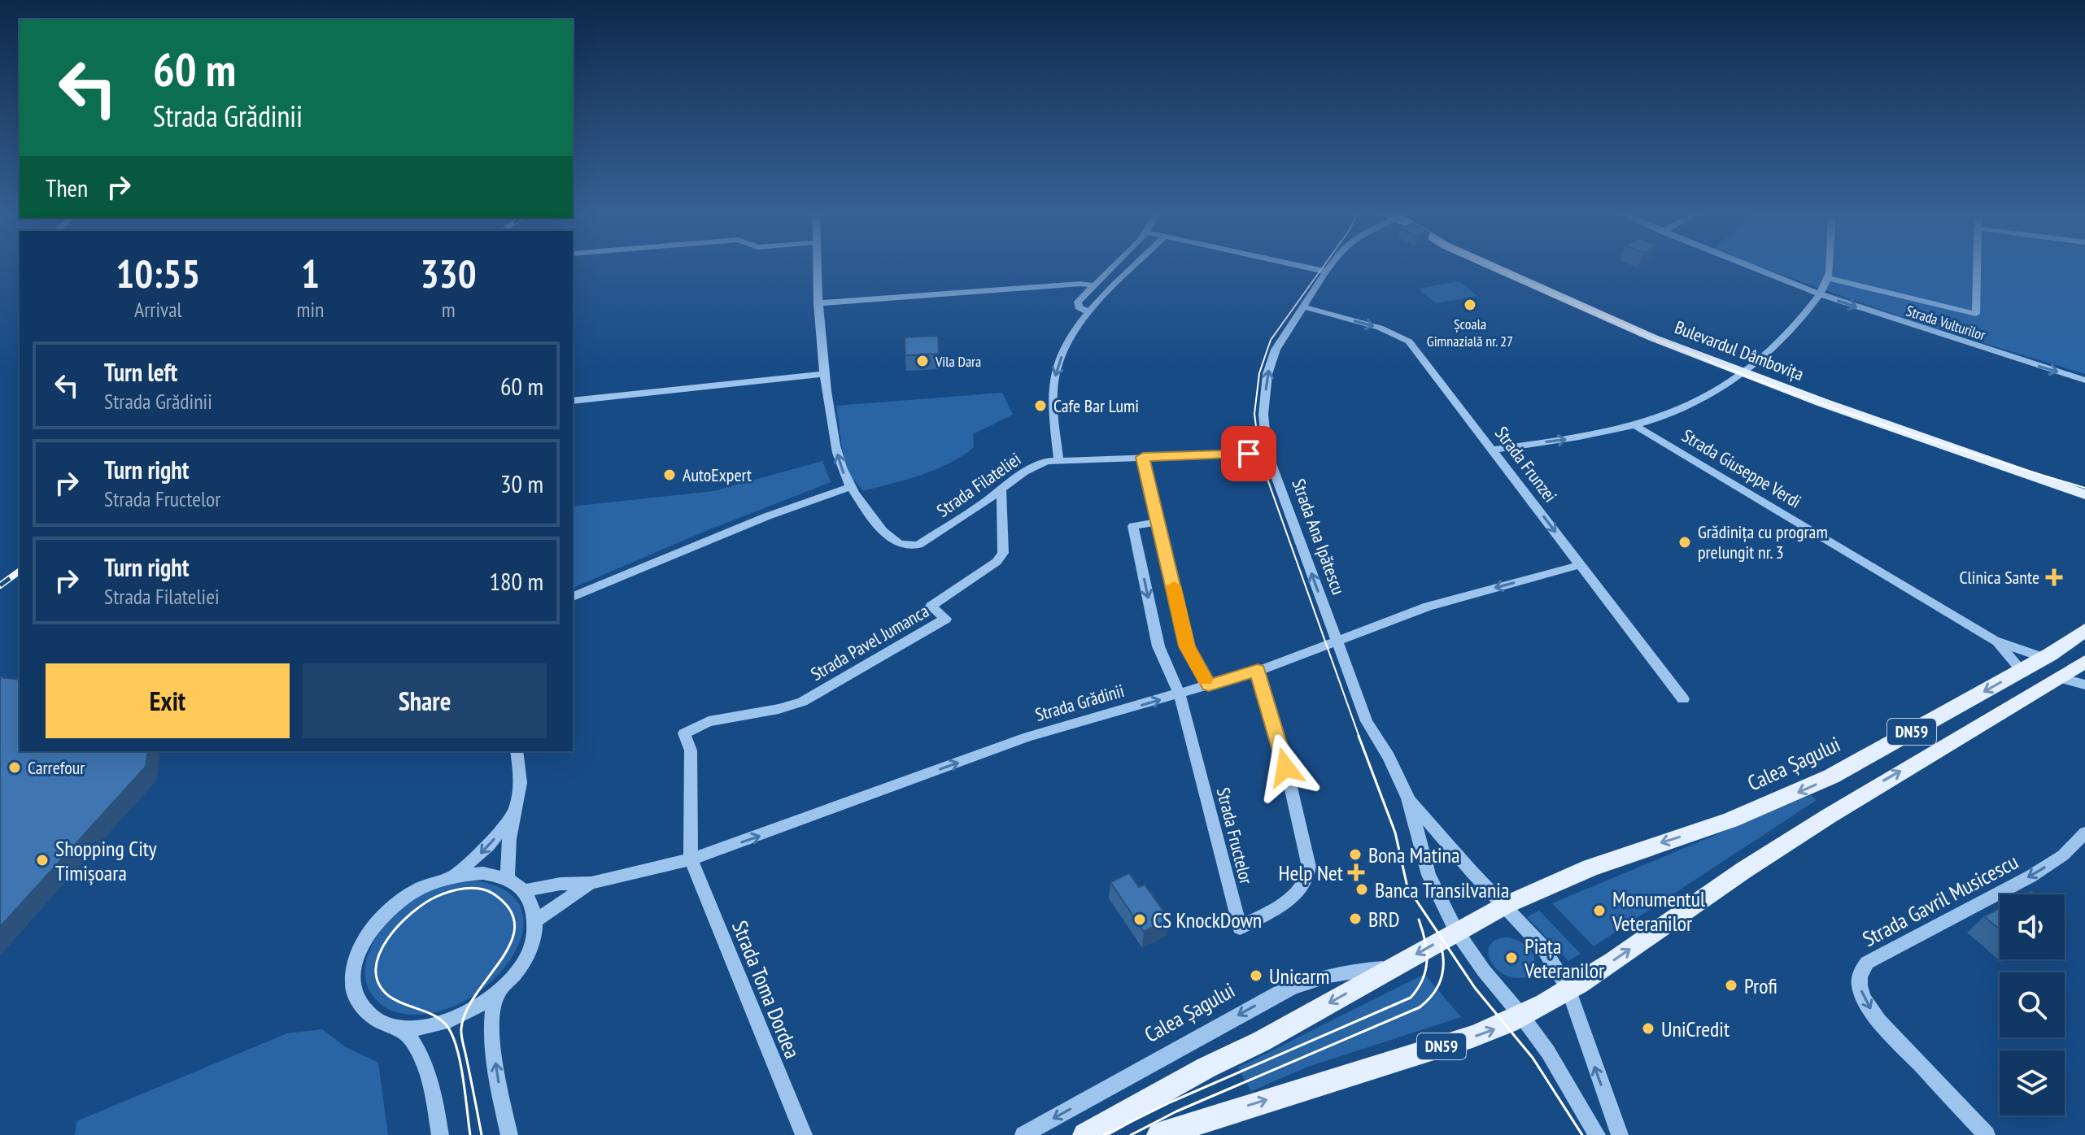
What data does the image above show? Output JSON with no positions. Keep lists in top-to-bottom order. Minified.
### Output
{"streets":{"main road":["Bulevardul Dâmbovița","DN59","Calea Șagului"],"street":["Strada Vulturilor","Strada Frunzei","Strada Giuseppe Verdi","Strada Filateliei","Strada Ana Ipătescu","Strada Pavel Jumanca","Strada Grădinii","Strada Fructelor","Strada Gavril Musicescu","Strada Toma Dordea"]},"crossings":[["Strada Frunzei","Strada Ana Ipătescu"],["Strada Frunzei","Strada Grădinii"],["Strada Giuseppe Verdi","Calea Șagului"],["Strada Filateliei","Strada Ana Ipătescu"],["Strada Filateliei","Strada Pavel Jumanca"],["Strada Ana Ipătescu","Strada Grădinii"],["Strada Ana Ipătescu","DN59"],["Strada Ana Ipătescu","Calea Șagului"],["Strada Pavel Jumanca","Strada Grădinii"],["Strada Pavel Jumanca","Strada Toma Dordea"],["Strada Grădinii","Strada Fructelor"],["Strada Grădinii","Strada Toma Dordea"],["DN59","Calea Șagului"]],"one_way":["Strada Vulturilor","Strada Frunzei","Strada Ana Ipătescu"],"places":{"other":["Școala Gimnazială nr. 27","Vila Dara","Cafe Bar Lumi","AutoExpert","Grădinița cu program prelungit nr. 3","Carrefour","Bona Matina","Shopping City Timișoara","Banca Transilvania","Monumentul Veteranilor","BRD","CS KnockDown","Piața Veteranilor","Unicarm","Profi","UniCredit"],"health":["Clinica Sante","Help Net"]},"page":{"turn":["60 m","Strada Grădinii"],"then":"Then","eta":["10:55","Arrival","1","min","330","m"],"list":[{"name":"Turn left","note":"Strada Grădinii","value":"60 m"},{"name":"Turn right","note":"Strada Fructelor","value":"30 m"},{"name":"Turn right","note":"Strada Filateliei","value":"180 m"}],"buttons":["Exit","Share"]}}
